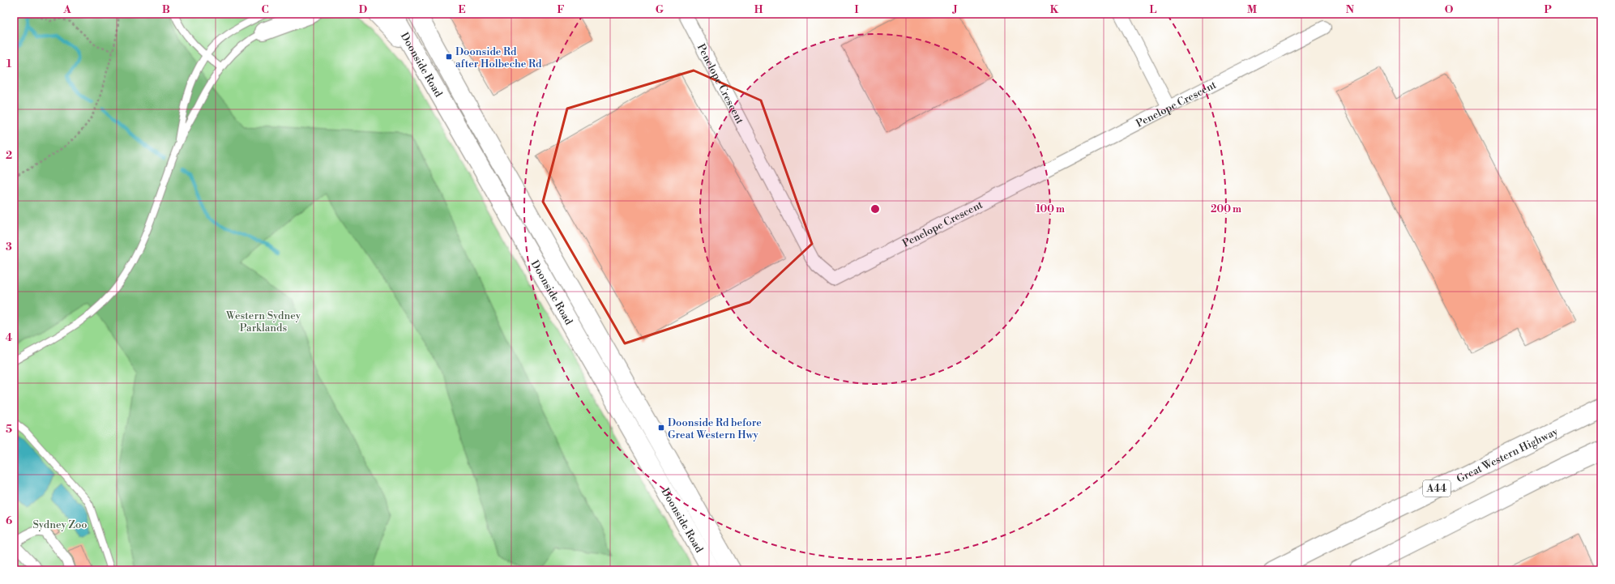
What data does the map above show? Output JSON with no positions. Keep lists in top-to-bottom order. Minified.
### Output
{"streets":{"main road":["Doonside Road","Great Western Highway","A44"],"street":["Penelope Crescent"]},"parks":["Western Sydney Parklands","Sydney Zoo"],"places":{"transit":["Doonside Rd after Holbeche Rd","Doonside Rd before Great Western Hwy"]},"grid":{"columns":["A","B","C","D","E","F","G","H","I","J","K","L","M","N","O","P"],"rows":["1","2","3","4","5","6"]},"rings":["100 m","200 m"]}
